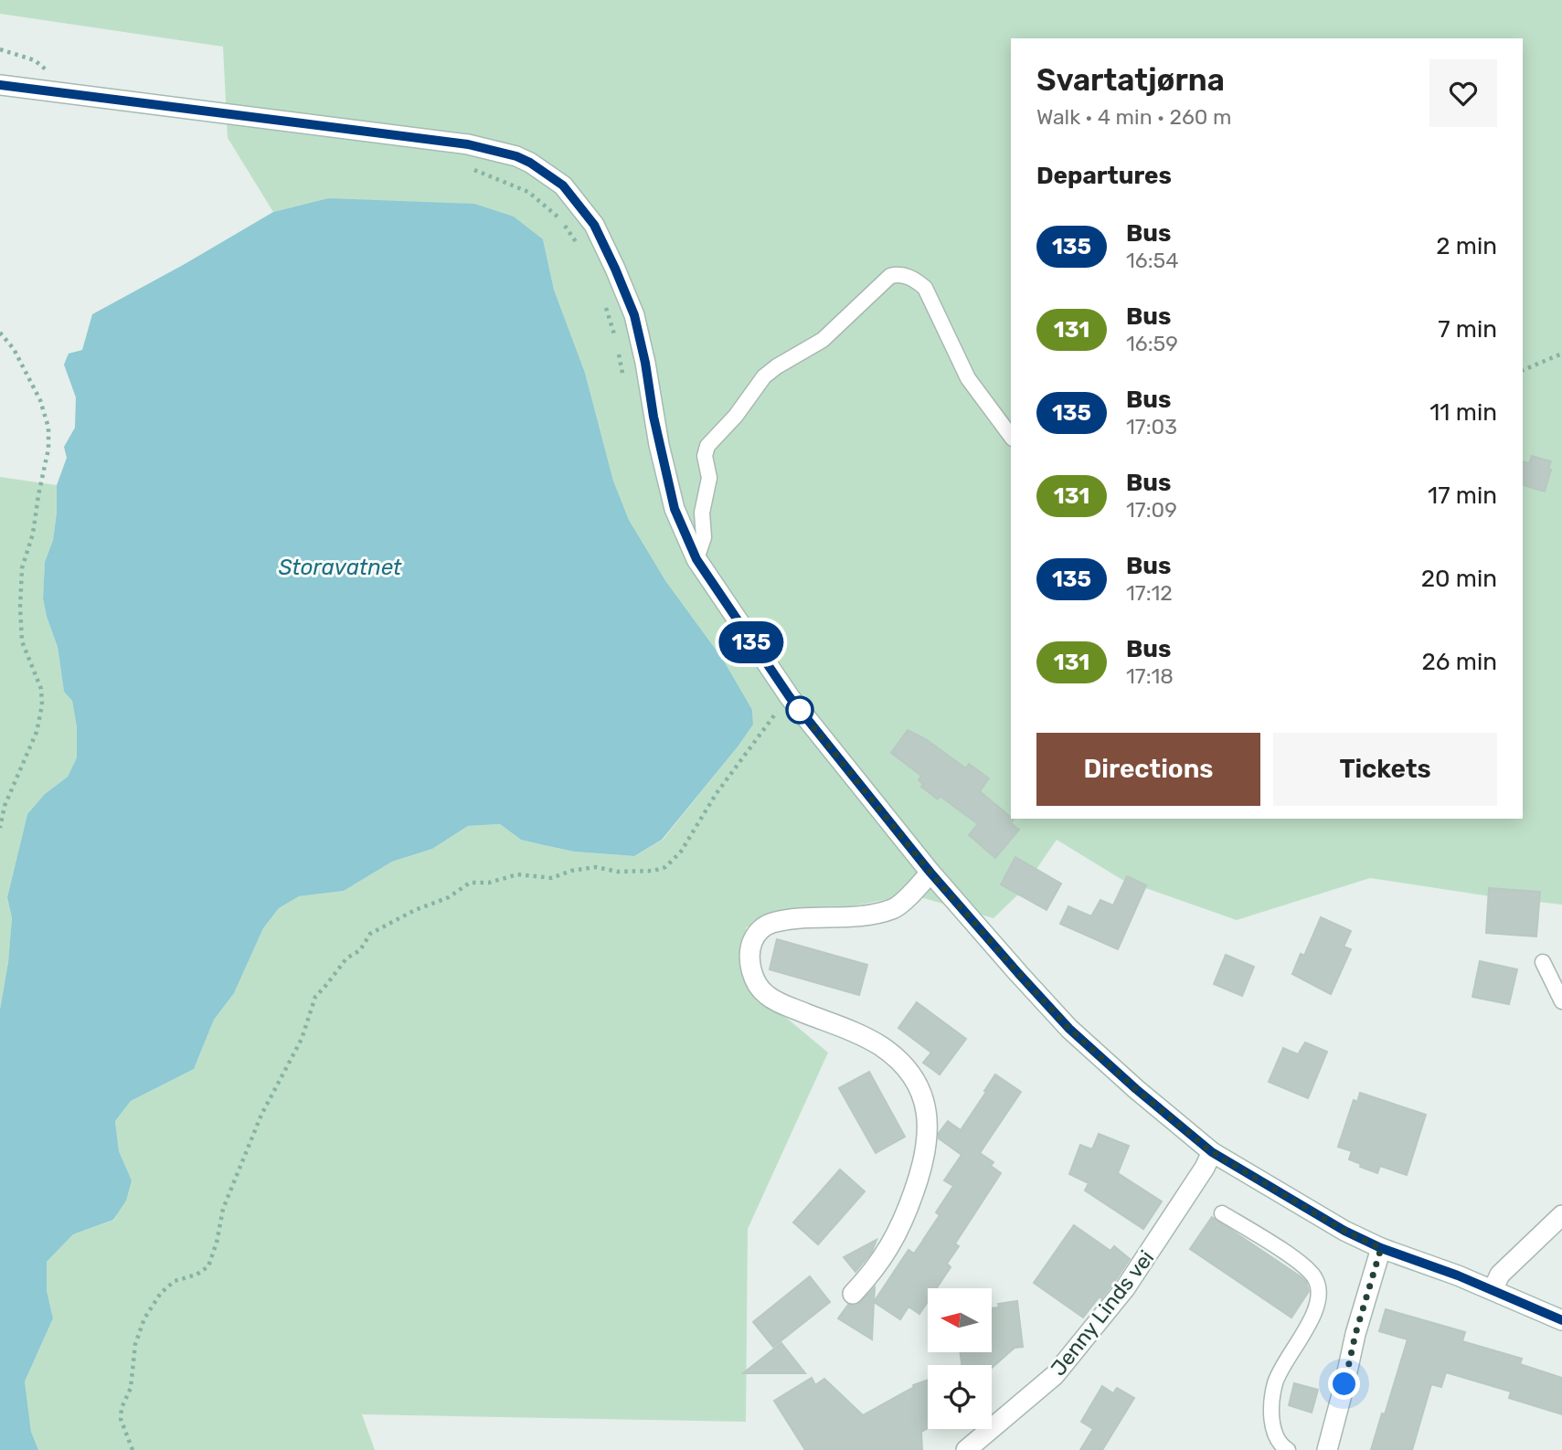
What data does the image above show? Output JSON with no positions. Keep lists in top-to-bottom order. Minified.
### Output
{"streets":{"main road":["Jenny Linds vei"]},"water":["Storavatnet"],"lines":["bus line 135"],"north":"left","page":{"on_map":"135","heading":[["Svartatjørna","Walk · 4 min · 260 m"],"Departures"],"list":[{"mark":"135","name":"Bus","note":"16:54","value":"2 min"},{"mark":"131","name":"Bus","note":"16:59","value":"7 min"},{"mark":"135","name":"Bus","note":"17:03","value":"11 min"},{"mark":"131","name":"Bus","note":"17:09","value":"17 min"},{"mark":"135","name":"Bus","note":"17:12","value":"20 min"},{"mark":"131","name":"Bus","note":"17:18","value":"26 min"}],"buttons":["Directions","Tickets"]}}
